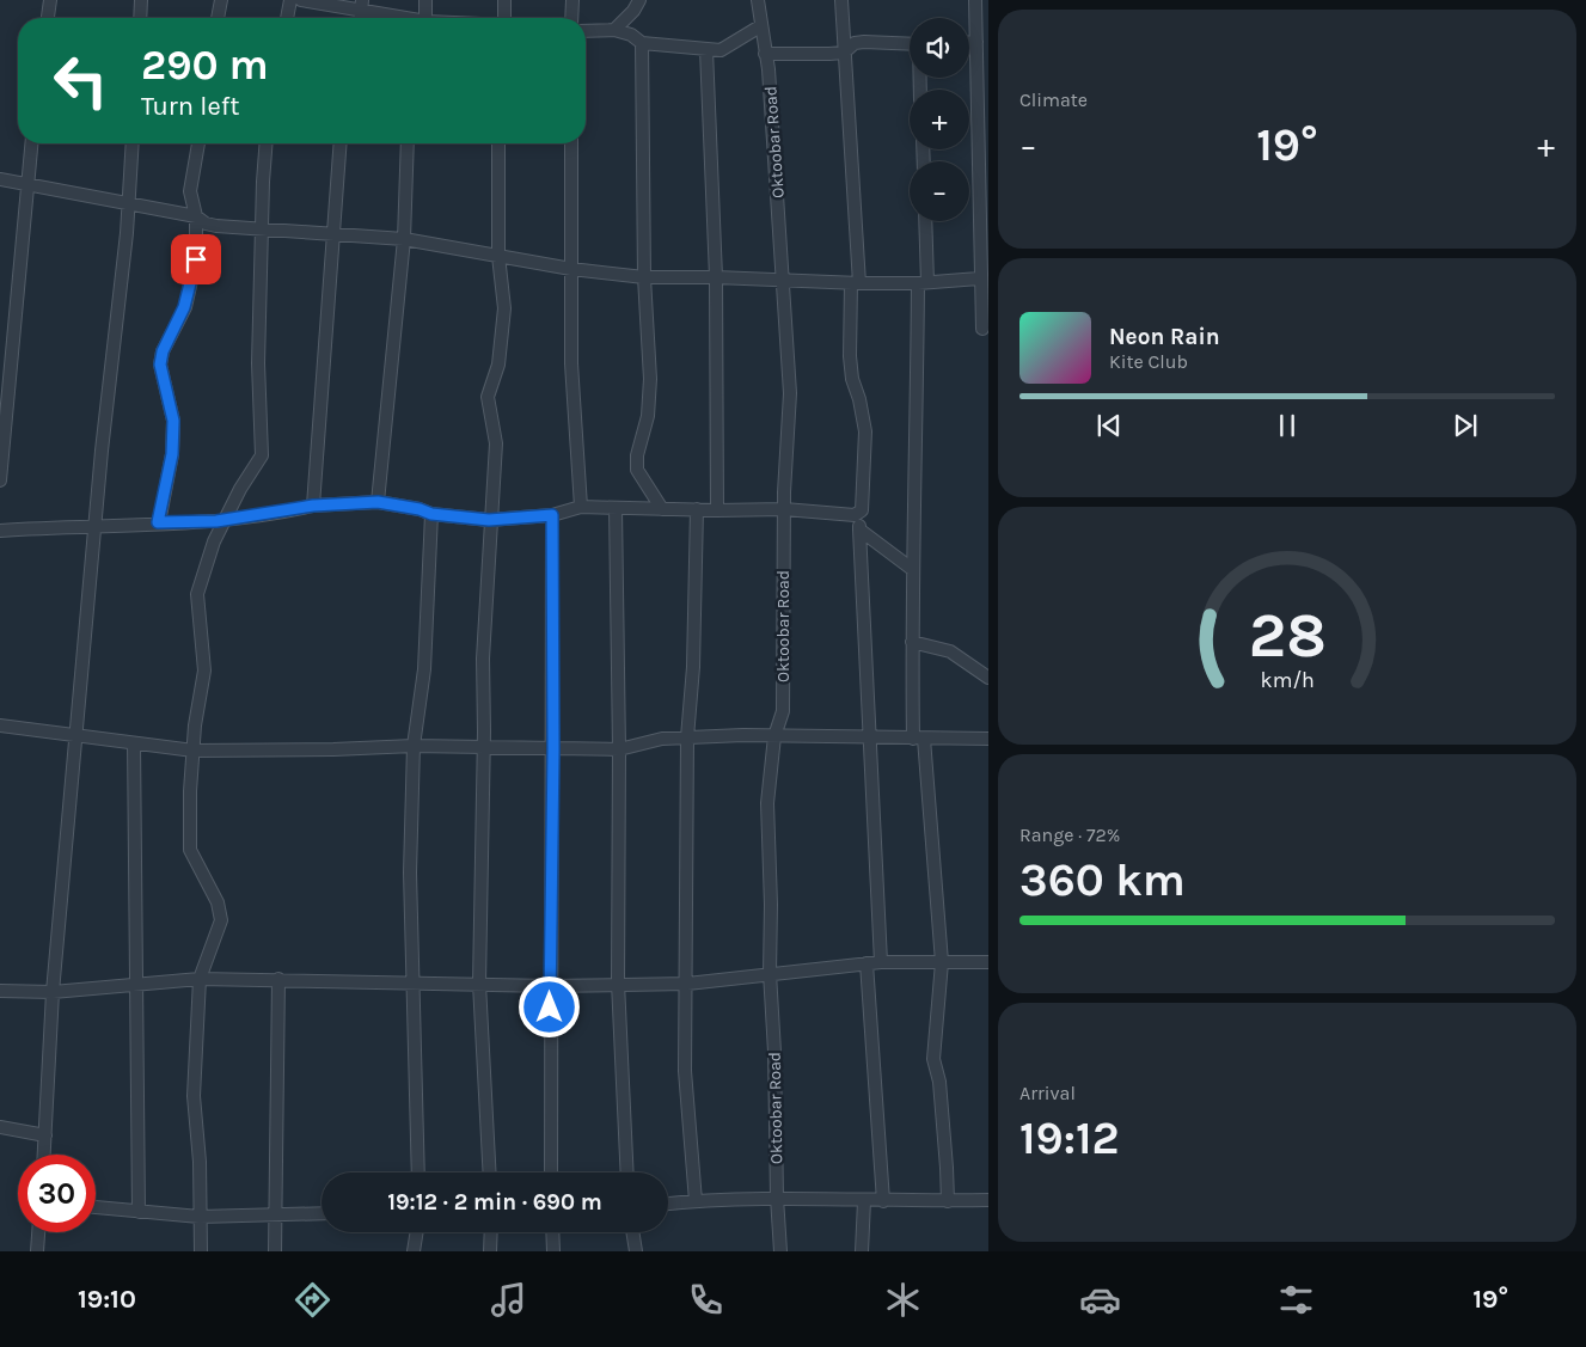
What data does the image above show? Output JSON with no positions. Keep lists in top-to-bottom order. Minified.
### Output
{"streets":{"street":["Oktoobar Road"]},"page":{"tile":["Climate",["Range · 72%","360 km"],["Arrival","19:12"]],"map_buttons":["+","−"],"turn":["290 m","Turn left"],"heat":["−","19°","+"],"song":["Neon Rain","Kite Club"],"limit":"30","trip":"19:12 · 2 min · 690 m","tabs":["19:10","19°"],"gauge":["28","km/h"]}}
